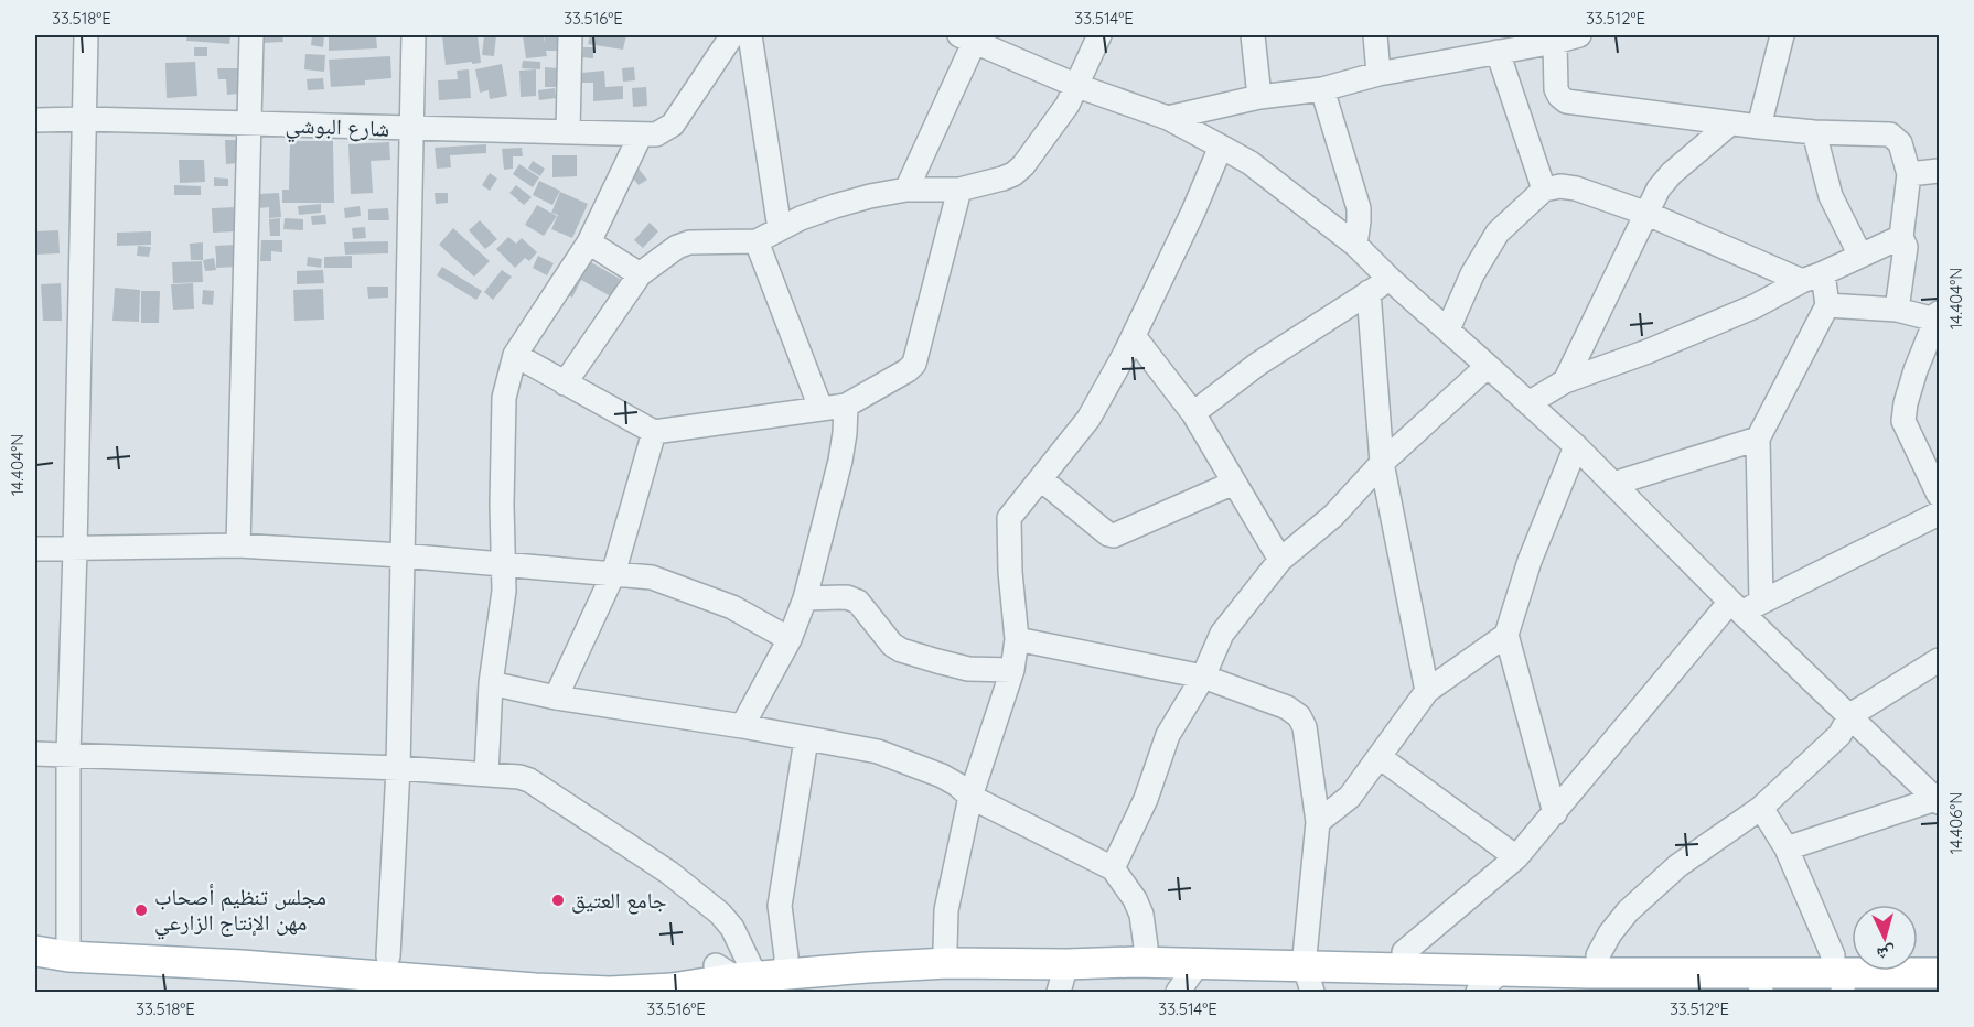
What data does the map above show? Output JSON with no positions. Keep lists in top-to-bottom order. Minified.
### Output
{"streets":{"street":["شارع البوشي"]},"places":["جامع العتيق","مجلس تنظيم أصحاب مهن الإنتاج الزارعي"],"north":"bottom","coordinates":["33.518°E","33.516°E","33.514°E","33.512°E","14.404°N","14.406°N"]}
